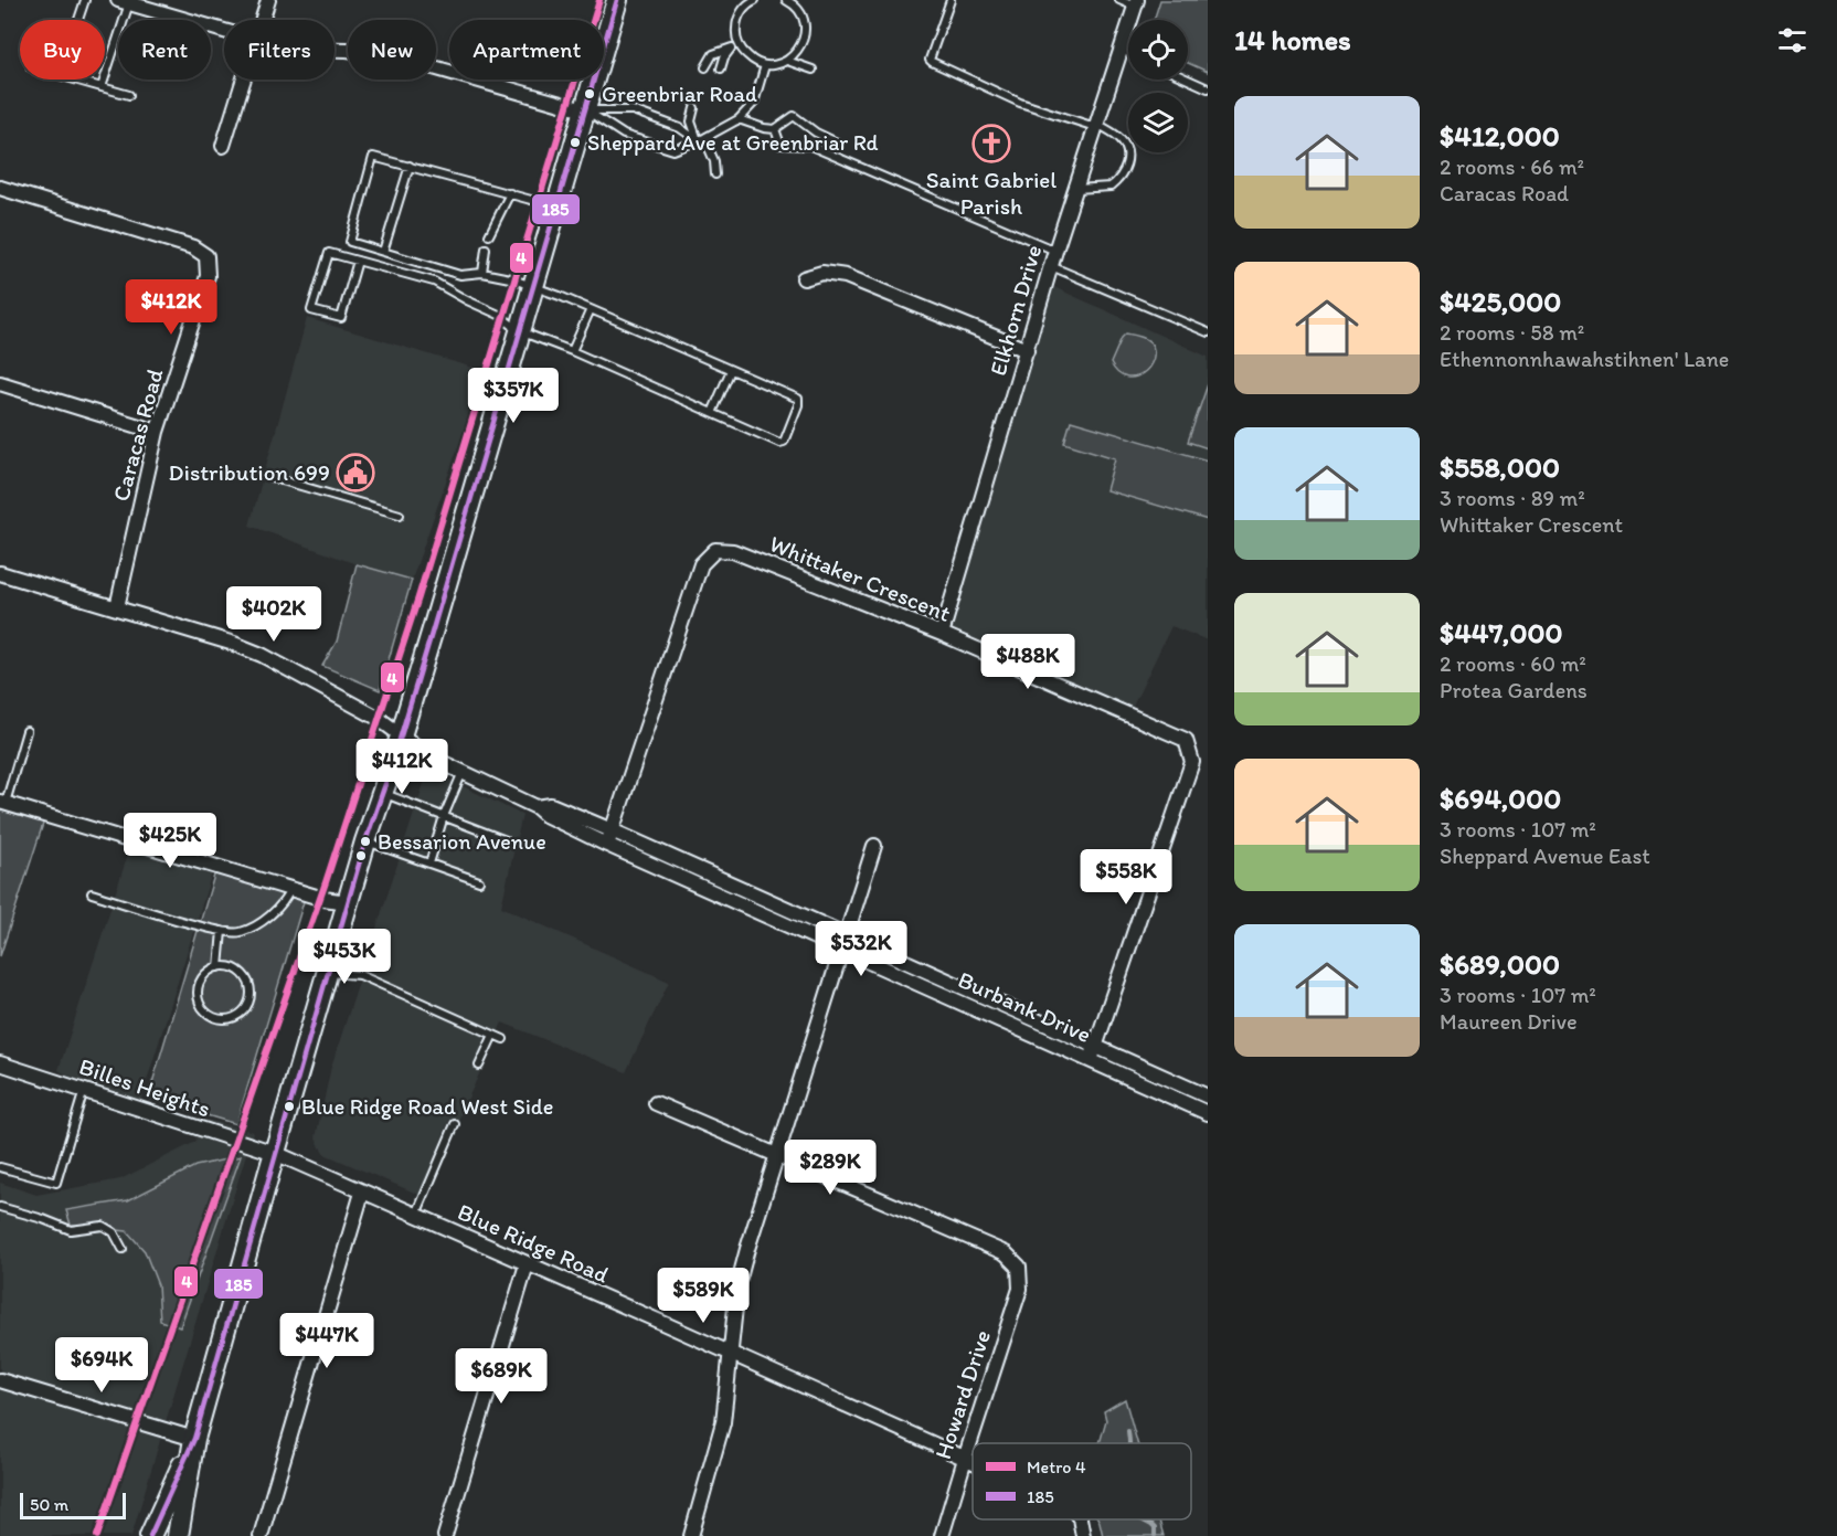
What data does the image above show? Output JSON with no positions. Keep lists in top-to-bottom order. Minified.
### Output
{"streets":{"street":["Elkhorn Drive","Caracas Road","Whittaker Crescent","Burbank Drive","Billes Heights","Blue Ridge Road","Howard Drive"]},"crossings":[["Elkhorn Drive","Whittaker Crescent"],["Caracas Road","Burbank Drive"],["Whittaker Crescent","Burbank Drive"],["Billes Heights","Blue Ridge Road"],["Blue Ridge Road","Howard Drive"]],"places":{"other":["Greenbriar Road","Sheppard Ave at Greenbriar Rd","Bessarion Avenue","Blue Ridge Road West Side"],"church":["Saint Gabriel Parish"],"public building":["Distribution 699"]},"lines":["metro line 4","transit line 185"],"legend":["Metro 4","185"],"scale_bar":"50 m","page":{"heading":"14 homes","chip":["Buy","Rent","Filters","New","Apartment"],"list":[{"name":"$412,000","note":"2 rooms · 66 m² · Caracas Road"},{"name":"$425,000","note":"2 rooms · 58 m² · Ethennonnhawahstihnen' Lane"},{"name":"$558,000","note":"3 rooms · 89 m² · Whittaker Crescent"},{"name":"$447,000","note":"2 rooms · 60 m² · Protea Gardens"},{"name":"$694,000","note":"3 rooms · 107 m² · Sheppard Avenue East"},{"name":"$689,000","note":"3 rooms · 107 m² · Maureen Drive"}],"price":["$412K","$357K","$402K","$488K","$412K","$425K","$558K","$532K","$453K","$289K","$589K","$447K","$694K","$689K"],"scale":"50 m"}}
